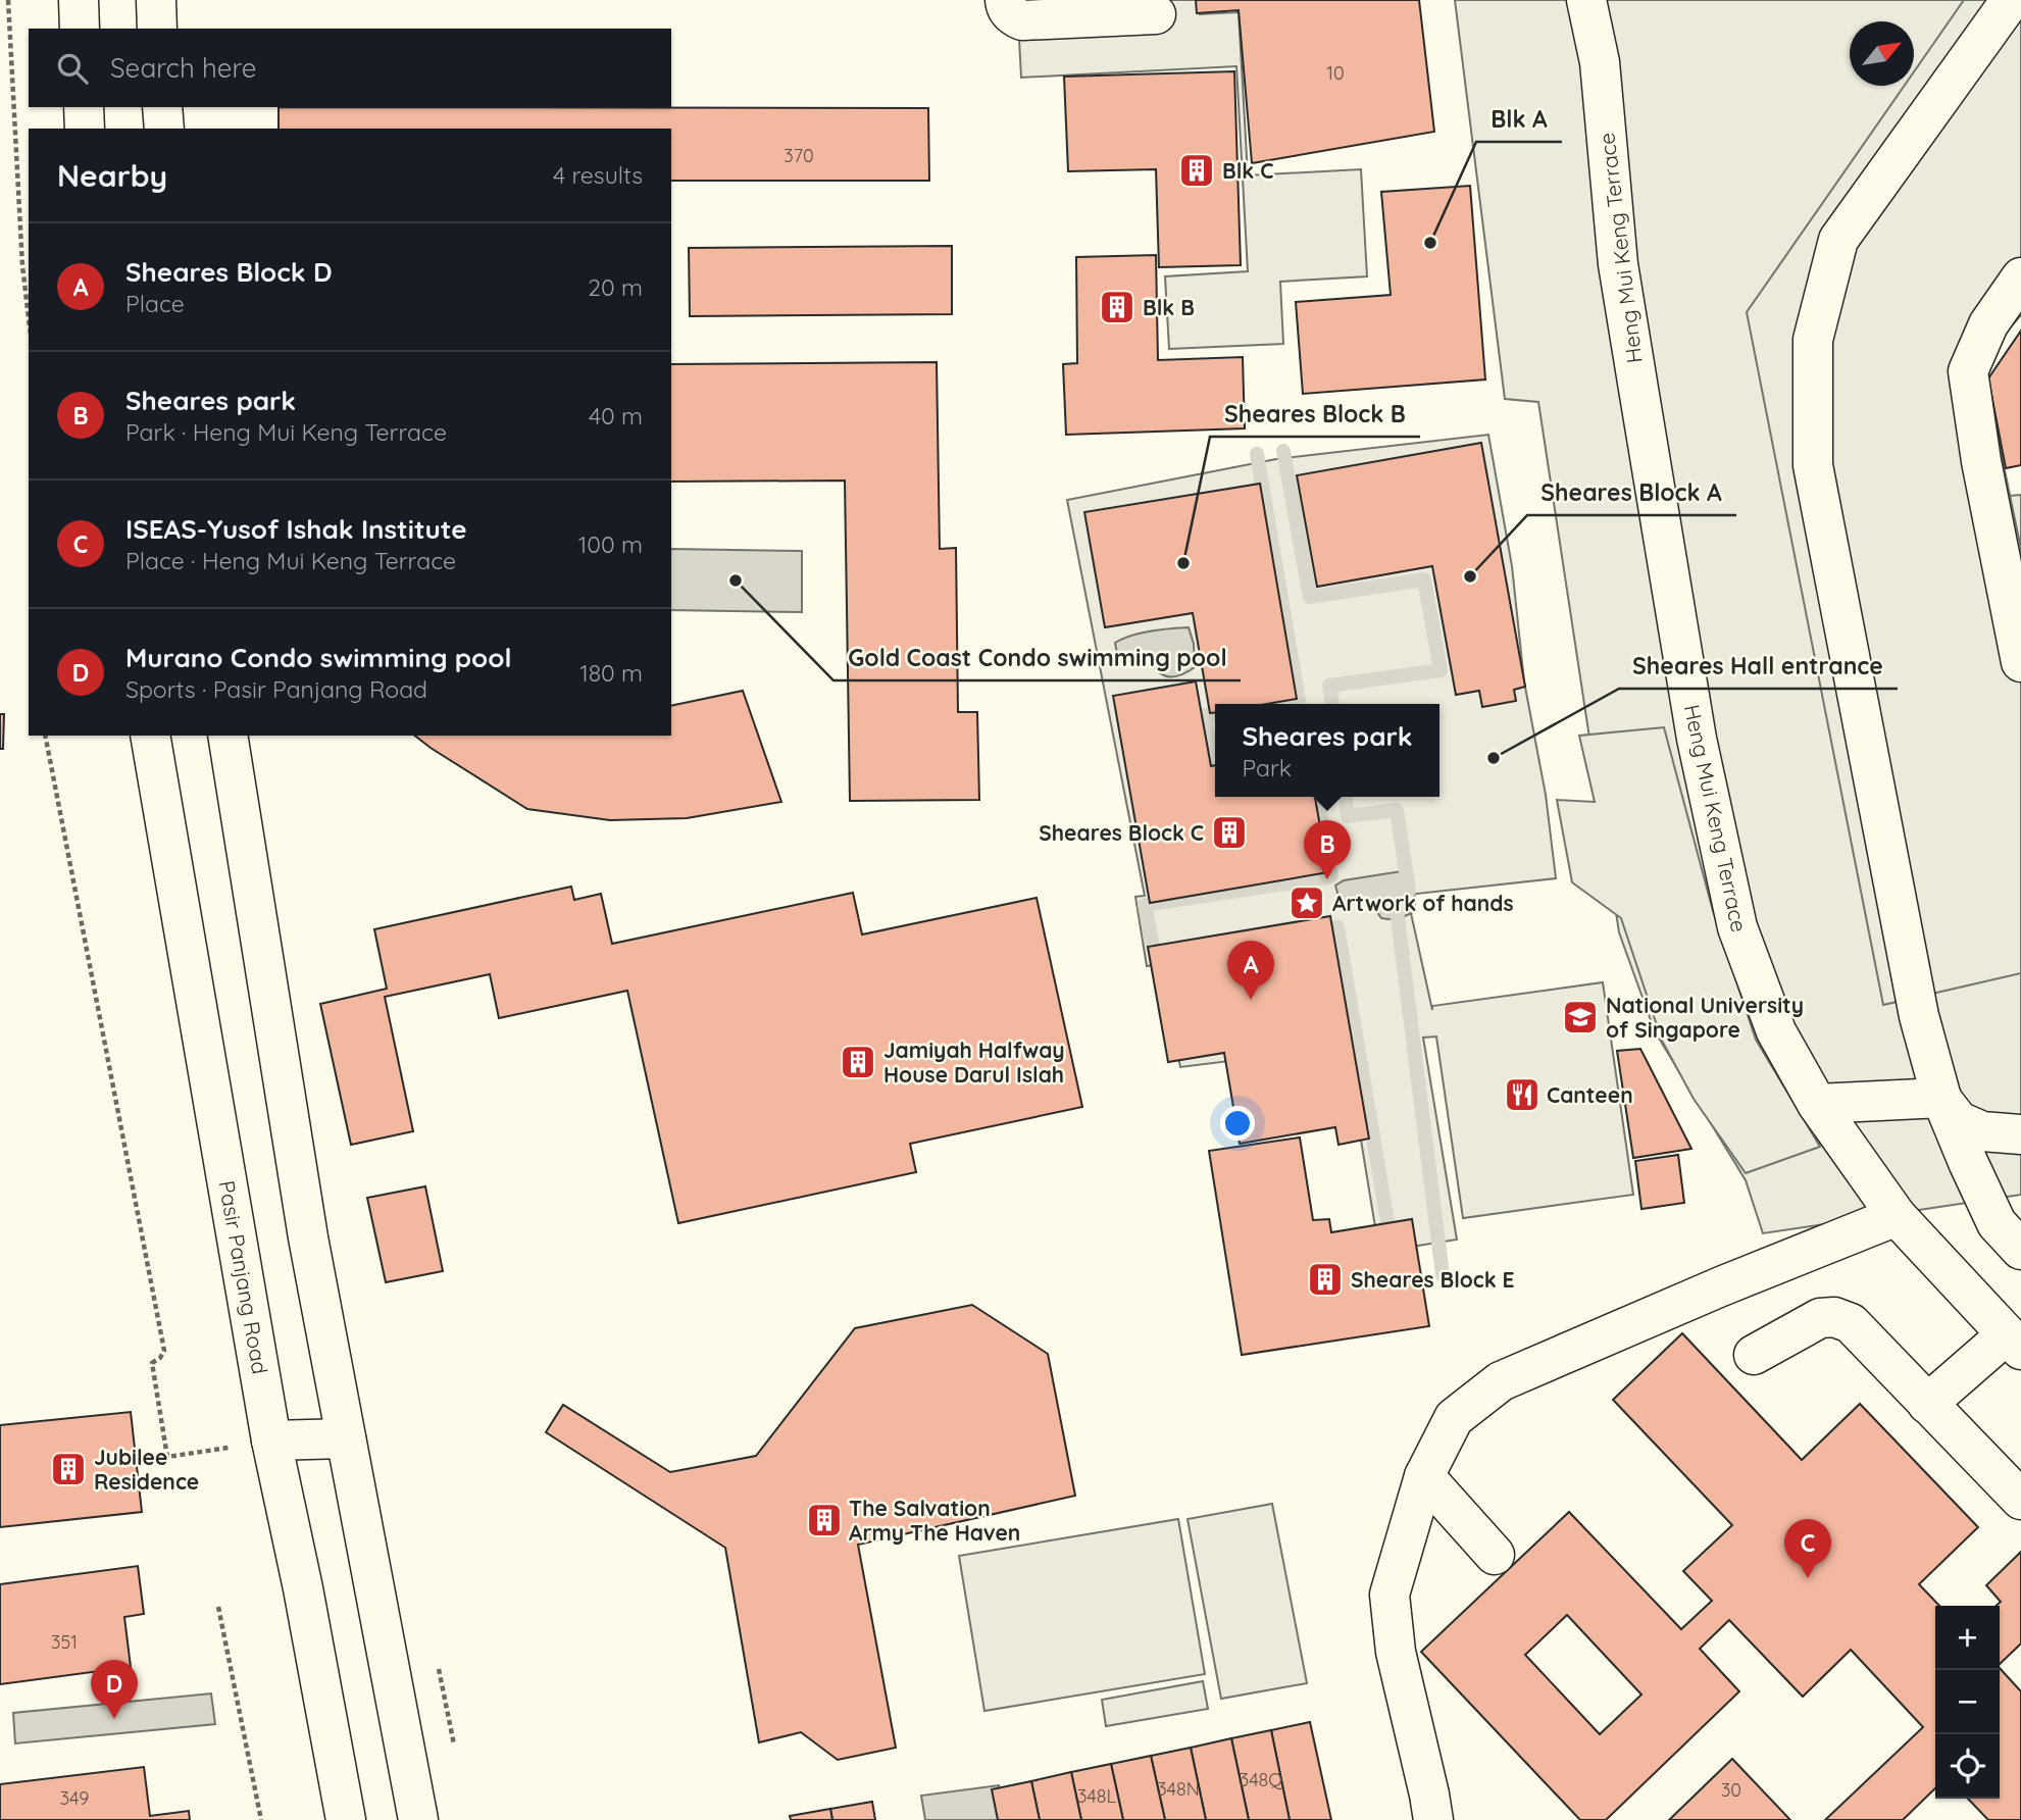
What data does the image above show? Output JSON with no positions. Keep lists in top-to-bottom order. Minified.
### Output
{"streets":{"street":["Heng Mui Keng Terrace","Pasir Panjang Road"]},"places":{"building":["Blk C","Blk B","Sheares Block C","Jamiyah Halfway House Darul Islah","Sheares Block E","Jubilee Residence","The Salvation Army The Haven"],"other":["Blk A","Sheares Block B","Sheares Block A","Gold Coast Condo swimming pool","Sheares Hall entrance"],"place":["Artwork of hands"],"school or university":["National University of Singapore"],"restaurant":["Canteen"]},"house_numbers":["10","370","351","348Q","348N","30","348L","349"],"north":"top right","page":{"search":"Search here","heading":["Nearby","4 results"],"list":[{"mark":"A","name":"Sheares Block D","note":"Place","value":"20 m"},{"mark":"B","name":"Sheares park","note":"Park · Heng Mui Keng Terrace","value":"40 m"},{"mark":"C","name":"ISEAS-Yusof Ishak Institute","note":"Place · Heng Mui Keng Terrace","value":"100 m"},{"mark":"D","name":"Murano Condo swimming pool","note":"Sports · Pasir Panjang Road","value":"180 m"}],"popup":["Sheares park","Park"],"pins":["B","A","C","D"],"map_buttons":["+","−"]}}
